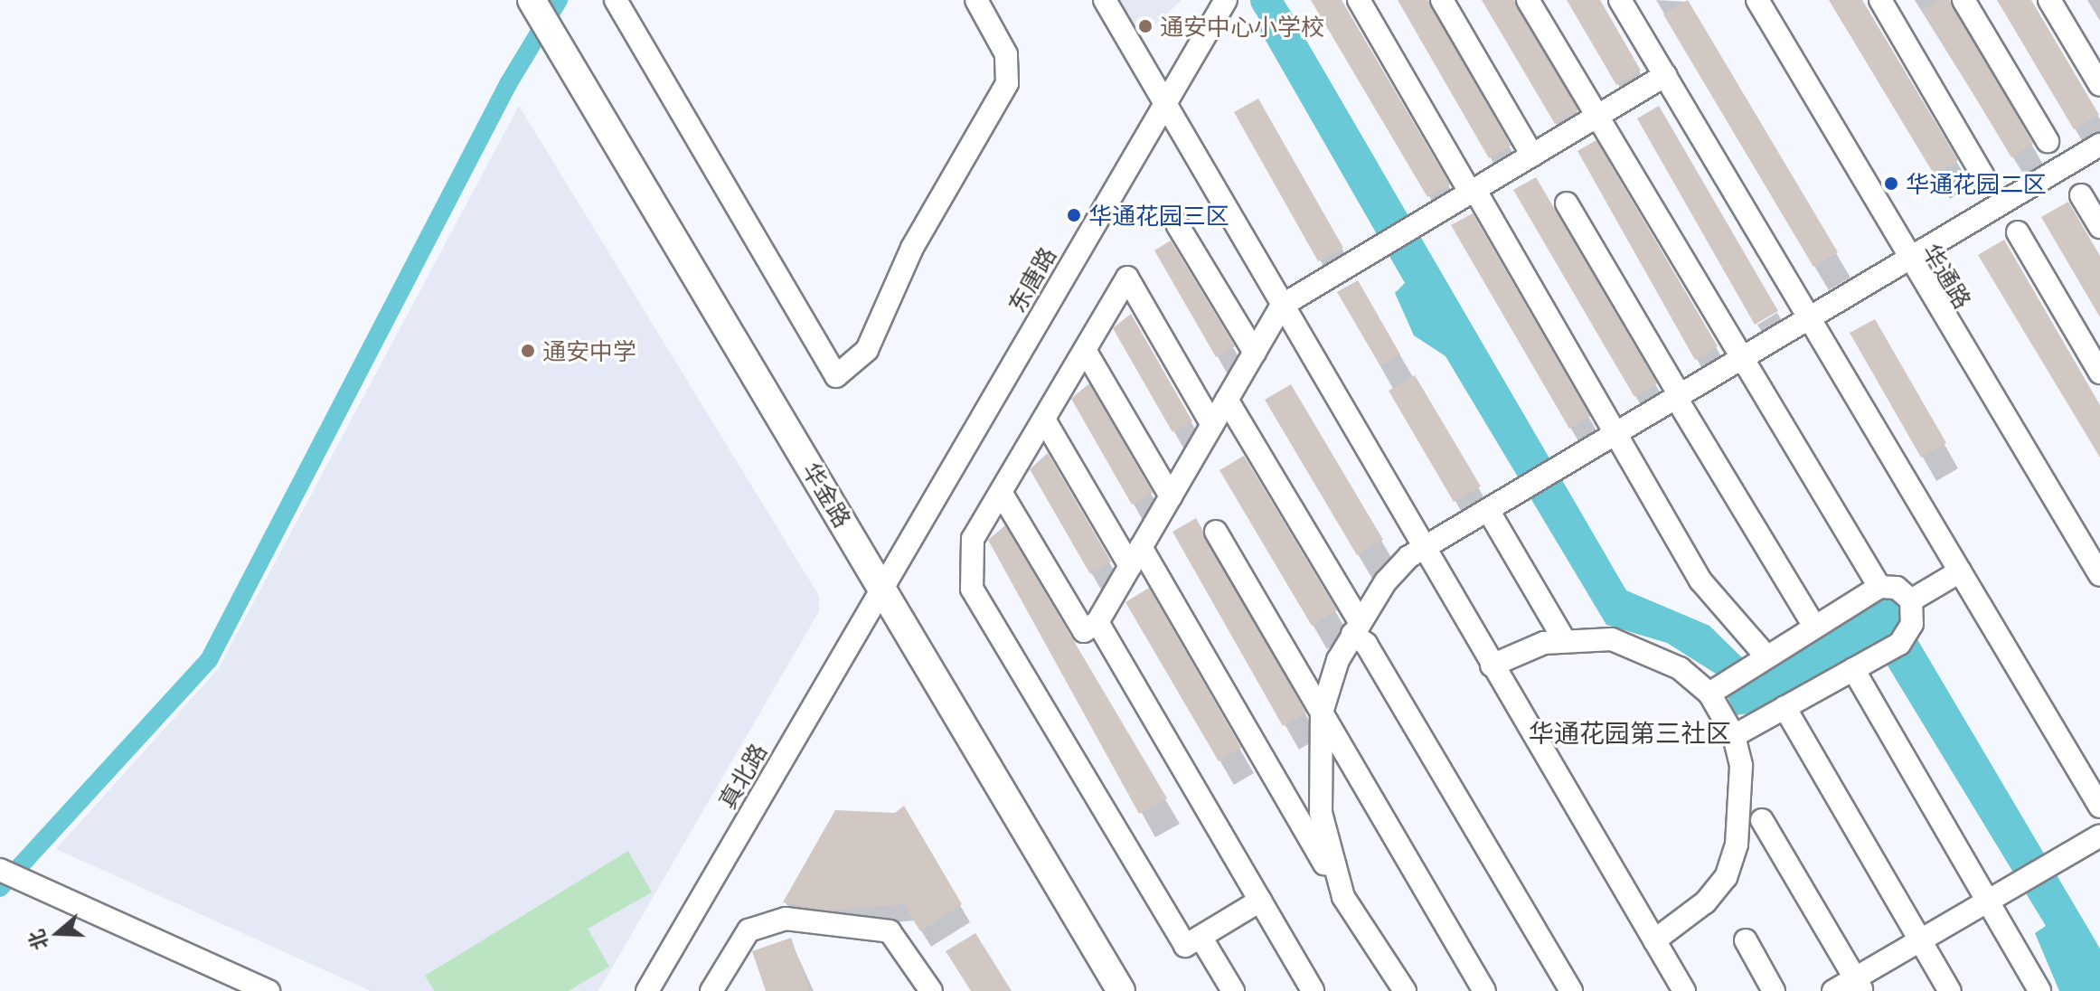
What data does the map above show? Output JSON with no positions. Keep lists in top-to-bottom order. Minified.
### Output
{"streets":{"main road":["华金路"],"street":["华通路","东唐路","真北路"]},"crossings":[["东唐路","华金路"],["东唐路","真北路"],["华金路","真北路"]],"districts":["华通花园第三社区"],"places":["通安中心小学校","华通花园二区","华通花园三区","通安中学"],"north":"left"}
